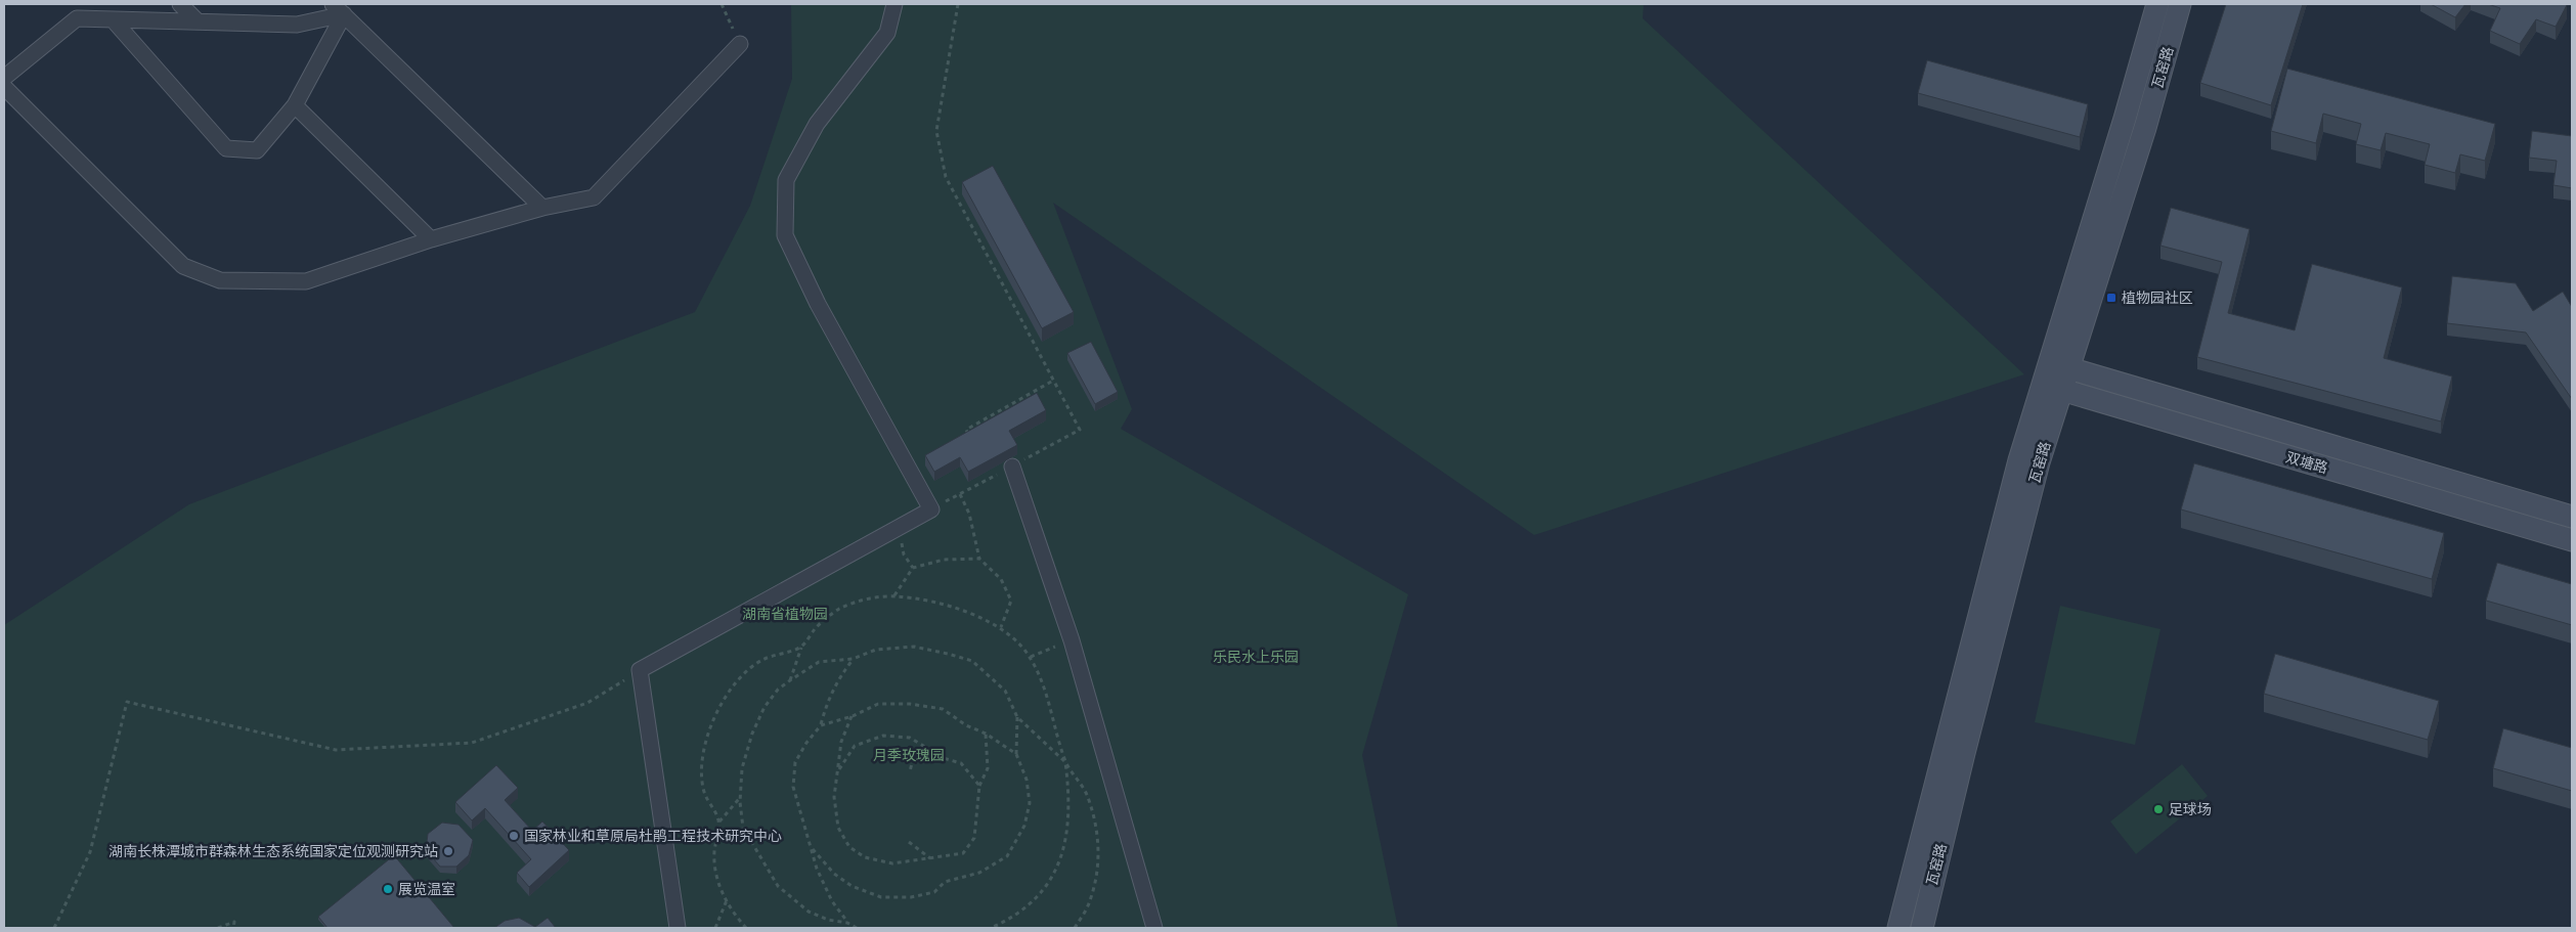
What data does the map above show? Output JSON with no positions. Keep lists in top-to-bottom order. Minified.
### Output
{"streets":{"main road":["瓦窑路","双塘路"]},"crossings":[["瓦窑路","双塘路"]],"parks":["湖南省植物园","乐民水上乐园","月季玫瑰园"],"places":{"transit":["植物园社区"],"other":["足球场","国家林业和草原局杜鹃工程技术研究中心","湖南长株潭城市群森林生态系统国家定位观测研究站","展览温室"]}}
